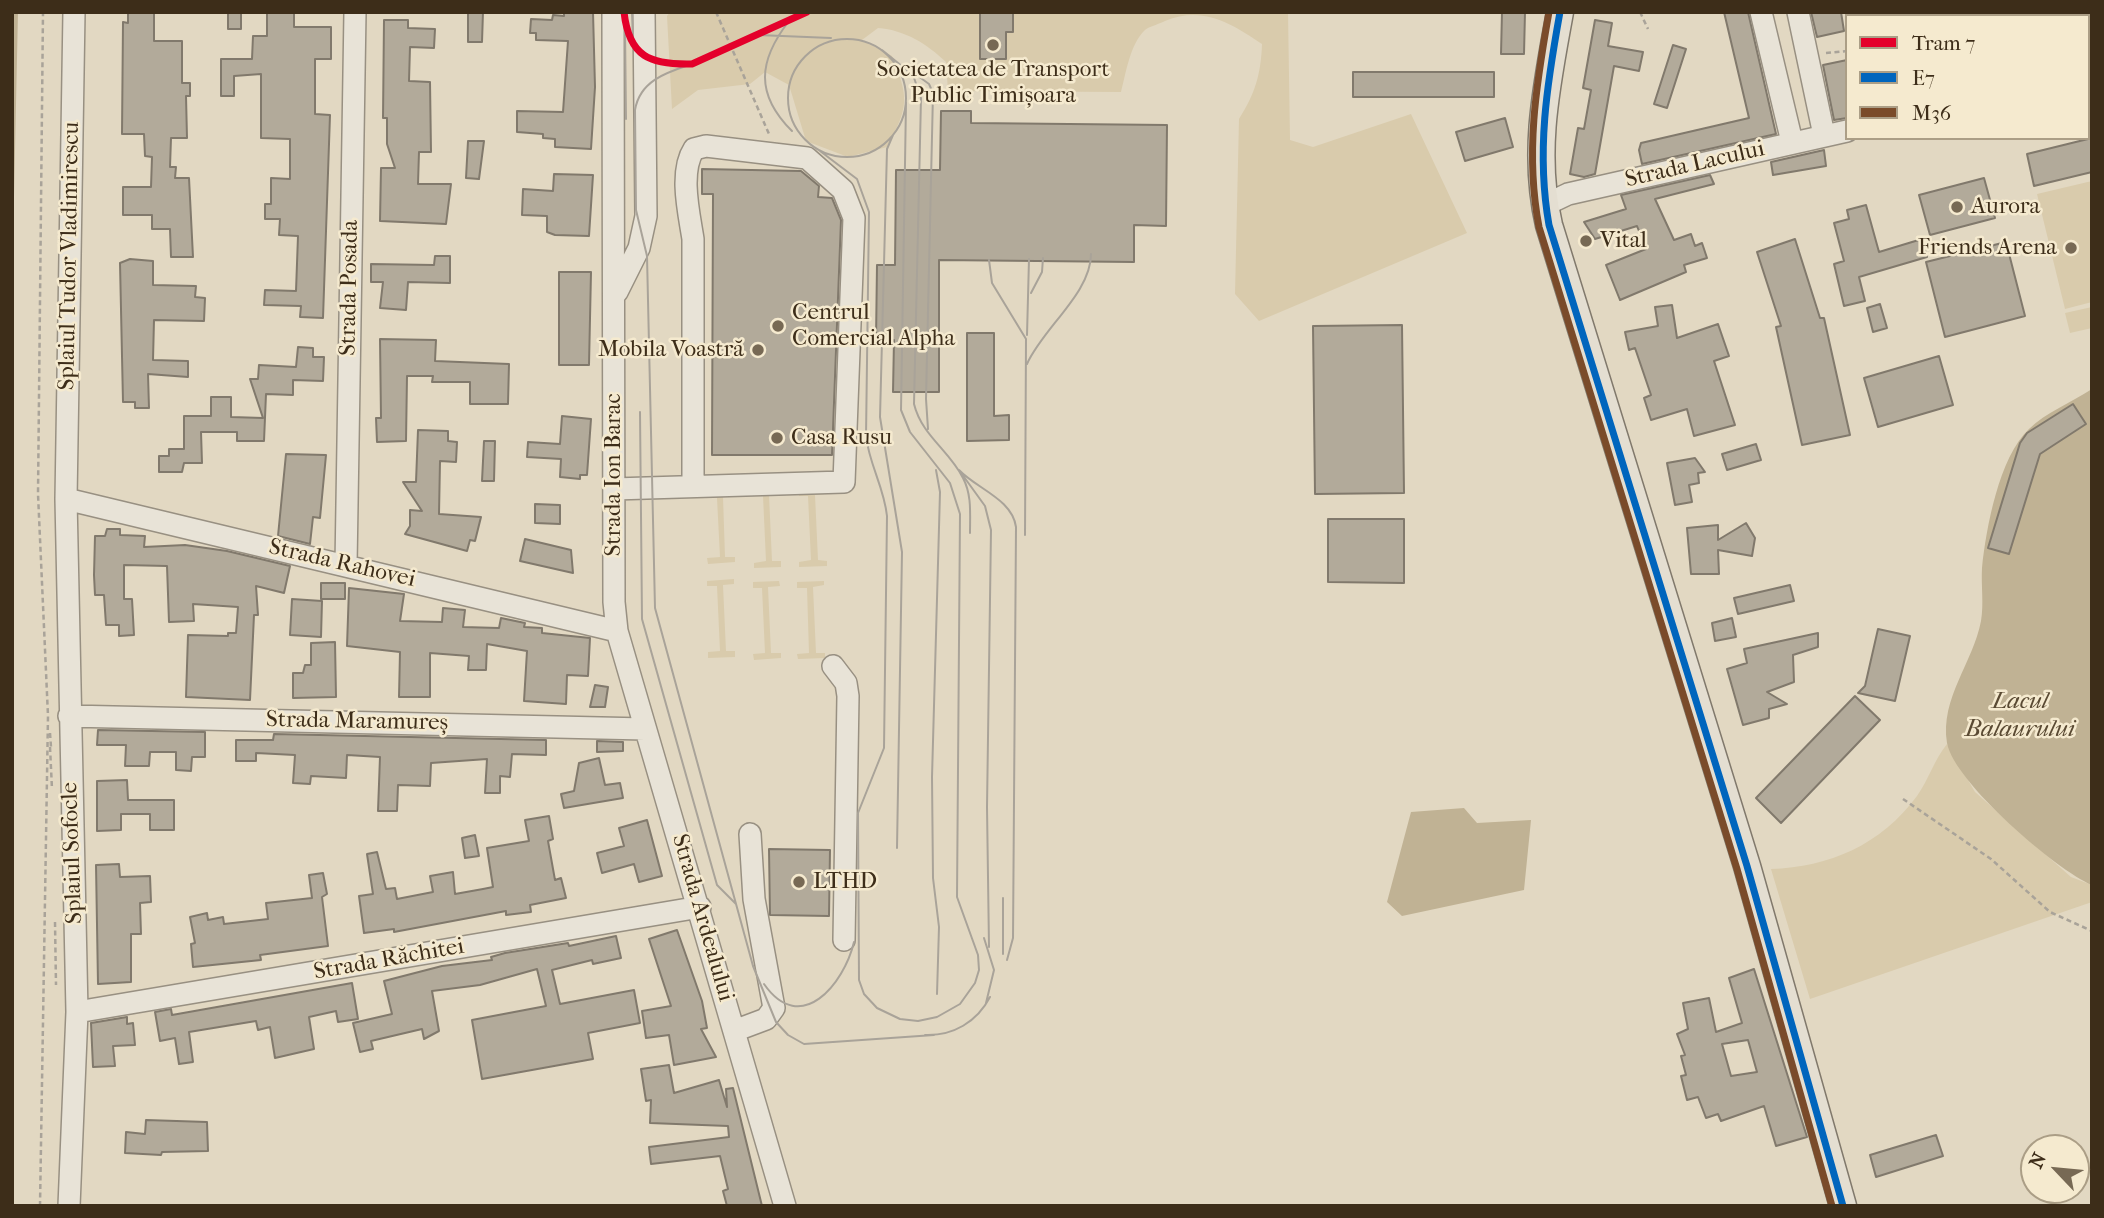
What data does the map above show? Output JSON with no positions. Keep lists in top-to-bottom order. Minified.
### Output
{"streets":{"street":["Strada Lacului","Splaiul Tudor Vladimirescu","Strada Posada","Strada Ion Barac","Strada Rahovei","Strada Maramureș","Splaiul Sofocle","Strada Ardealului","Strada Răchitei"]},"crossings":[["Splaiul Tudor Vladimirescu","Strada Rahovei"],["Splaiul Tudor Vladimirescu","Splaiul Sofocle"],["Strada Posada","Strada Rahovei"],["Strada Ion Barac","Strada Rahovei"],["Strada Ion Barac","Strada Ardealului"],["Strada Rahovei","Splaiul Sofocle"],["Strada Rahovei","Strada Ardealului"],["Strada Maramureș","Splaiul Sofocle"],["Strada Maramureș","Strada Ardealului"],["Splaiul Sofocle","Strada Răchitei"],["Strada Ardealului","Strada Răchitei"]],"water":["Lacul Balaurului"],"places":["Societatea de Transport Public Timișoara","Aurora","Vital","Friends Arena","Centrul Comercial Alpha","Mobila Voastră","Casa Rusu","LTHD"],"lines":["tram line 7","transit line E7","transit line M36"],"legend":["Tram 7","E7","M36"],"north":"top left"}
